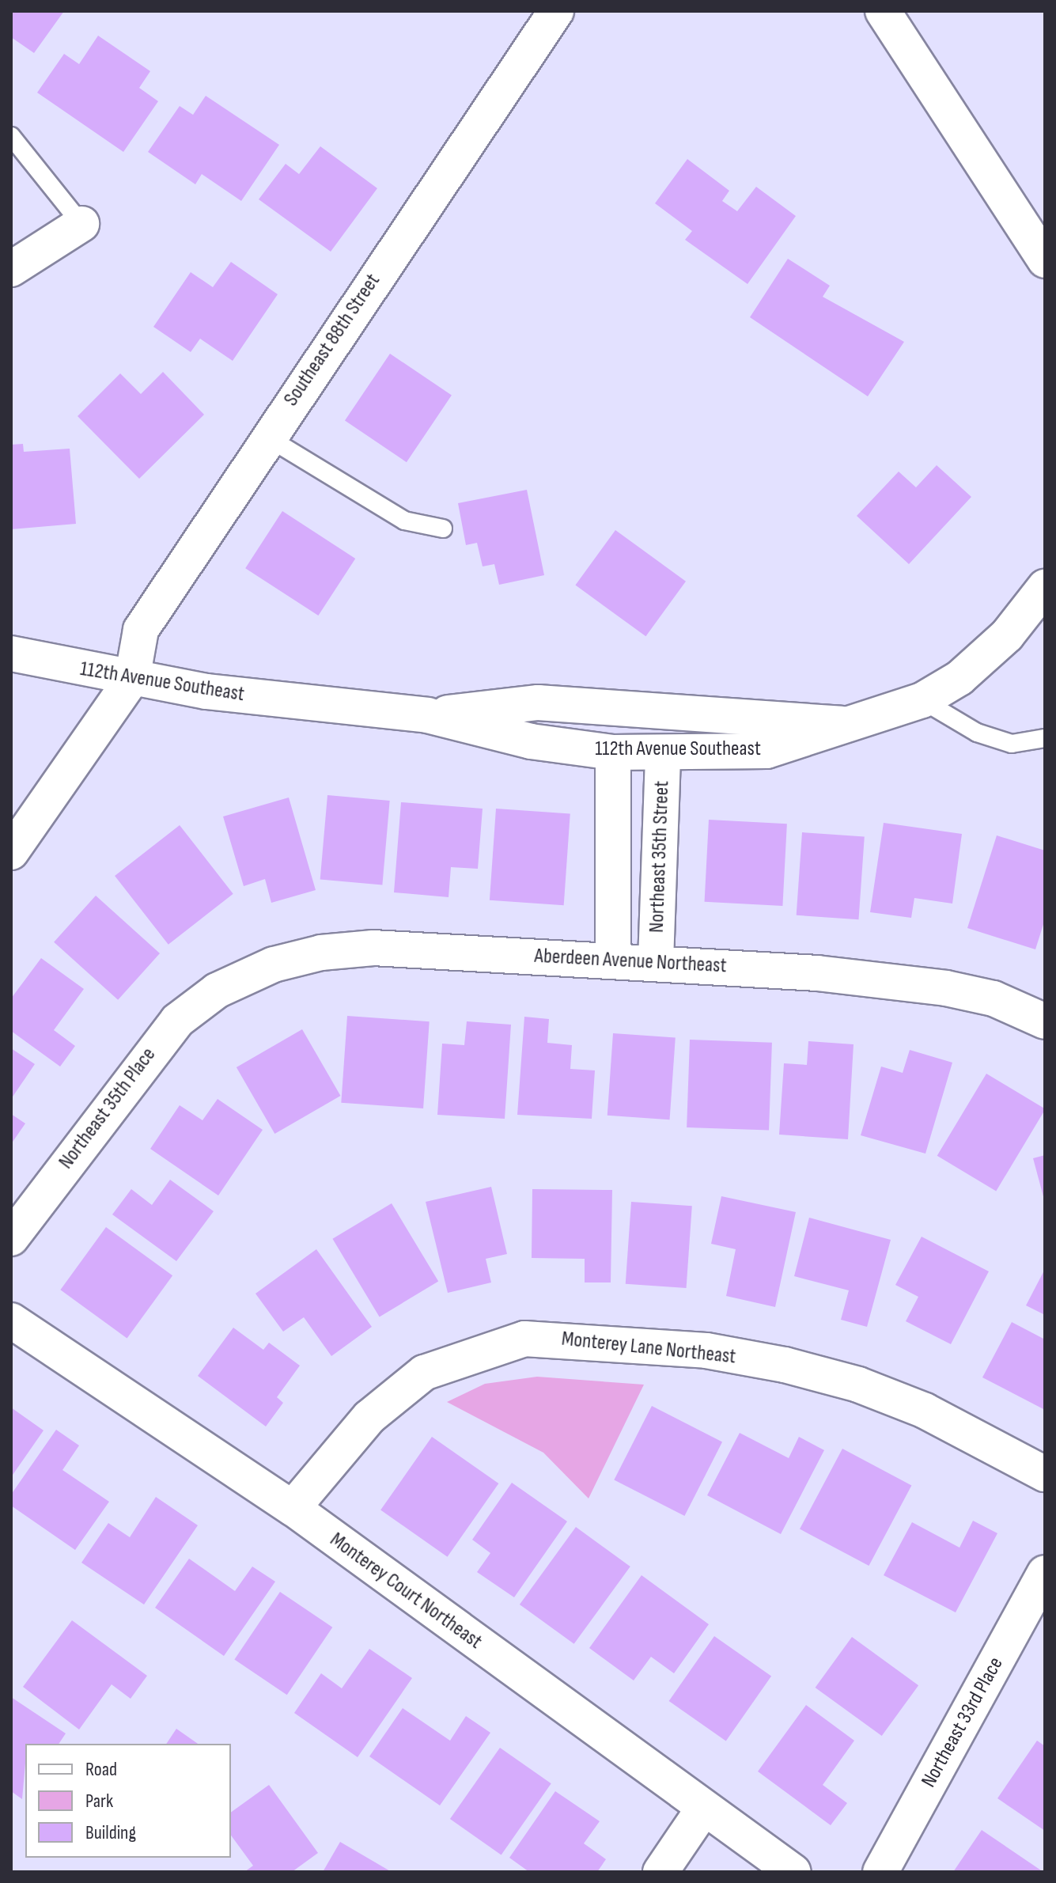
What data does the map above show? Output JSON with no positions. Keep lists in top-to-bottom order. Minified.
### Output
{"streets":{"street":["Southeast 88th Street","112th Avenue Southeast","Northeast 35th Street","Aberdeen Avenue Northeast","Northeast 35th Place","Monterey Lane Northeast","Monterey Court Northeast","Northeast 33rd Place"]},"crossings":[["Southeast 88th Street","112th Avenue Southeast"],["112th Avenue Southeast","Northeast 35th Street"],["Northeast 35th Street","Aberdeen Avenue Northeast"],["Aberdeen Avenue Northeast","Northeast 35th Place"],["Monterey Lane Northeast","Monterey Court Northeast"]],"legend":["Road","Park","Building"]}
